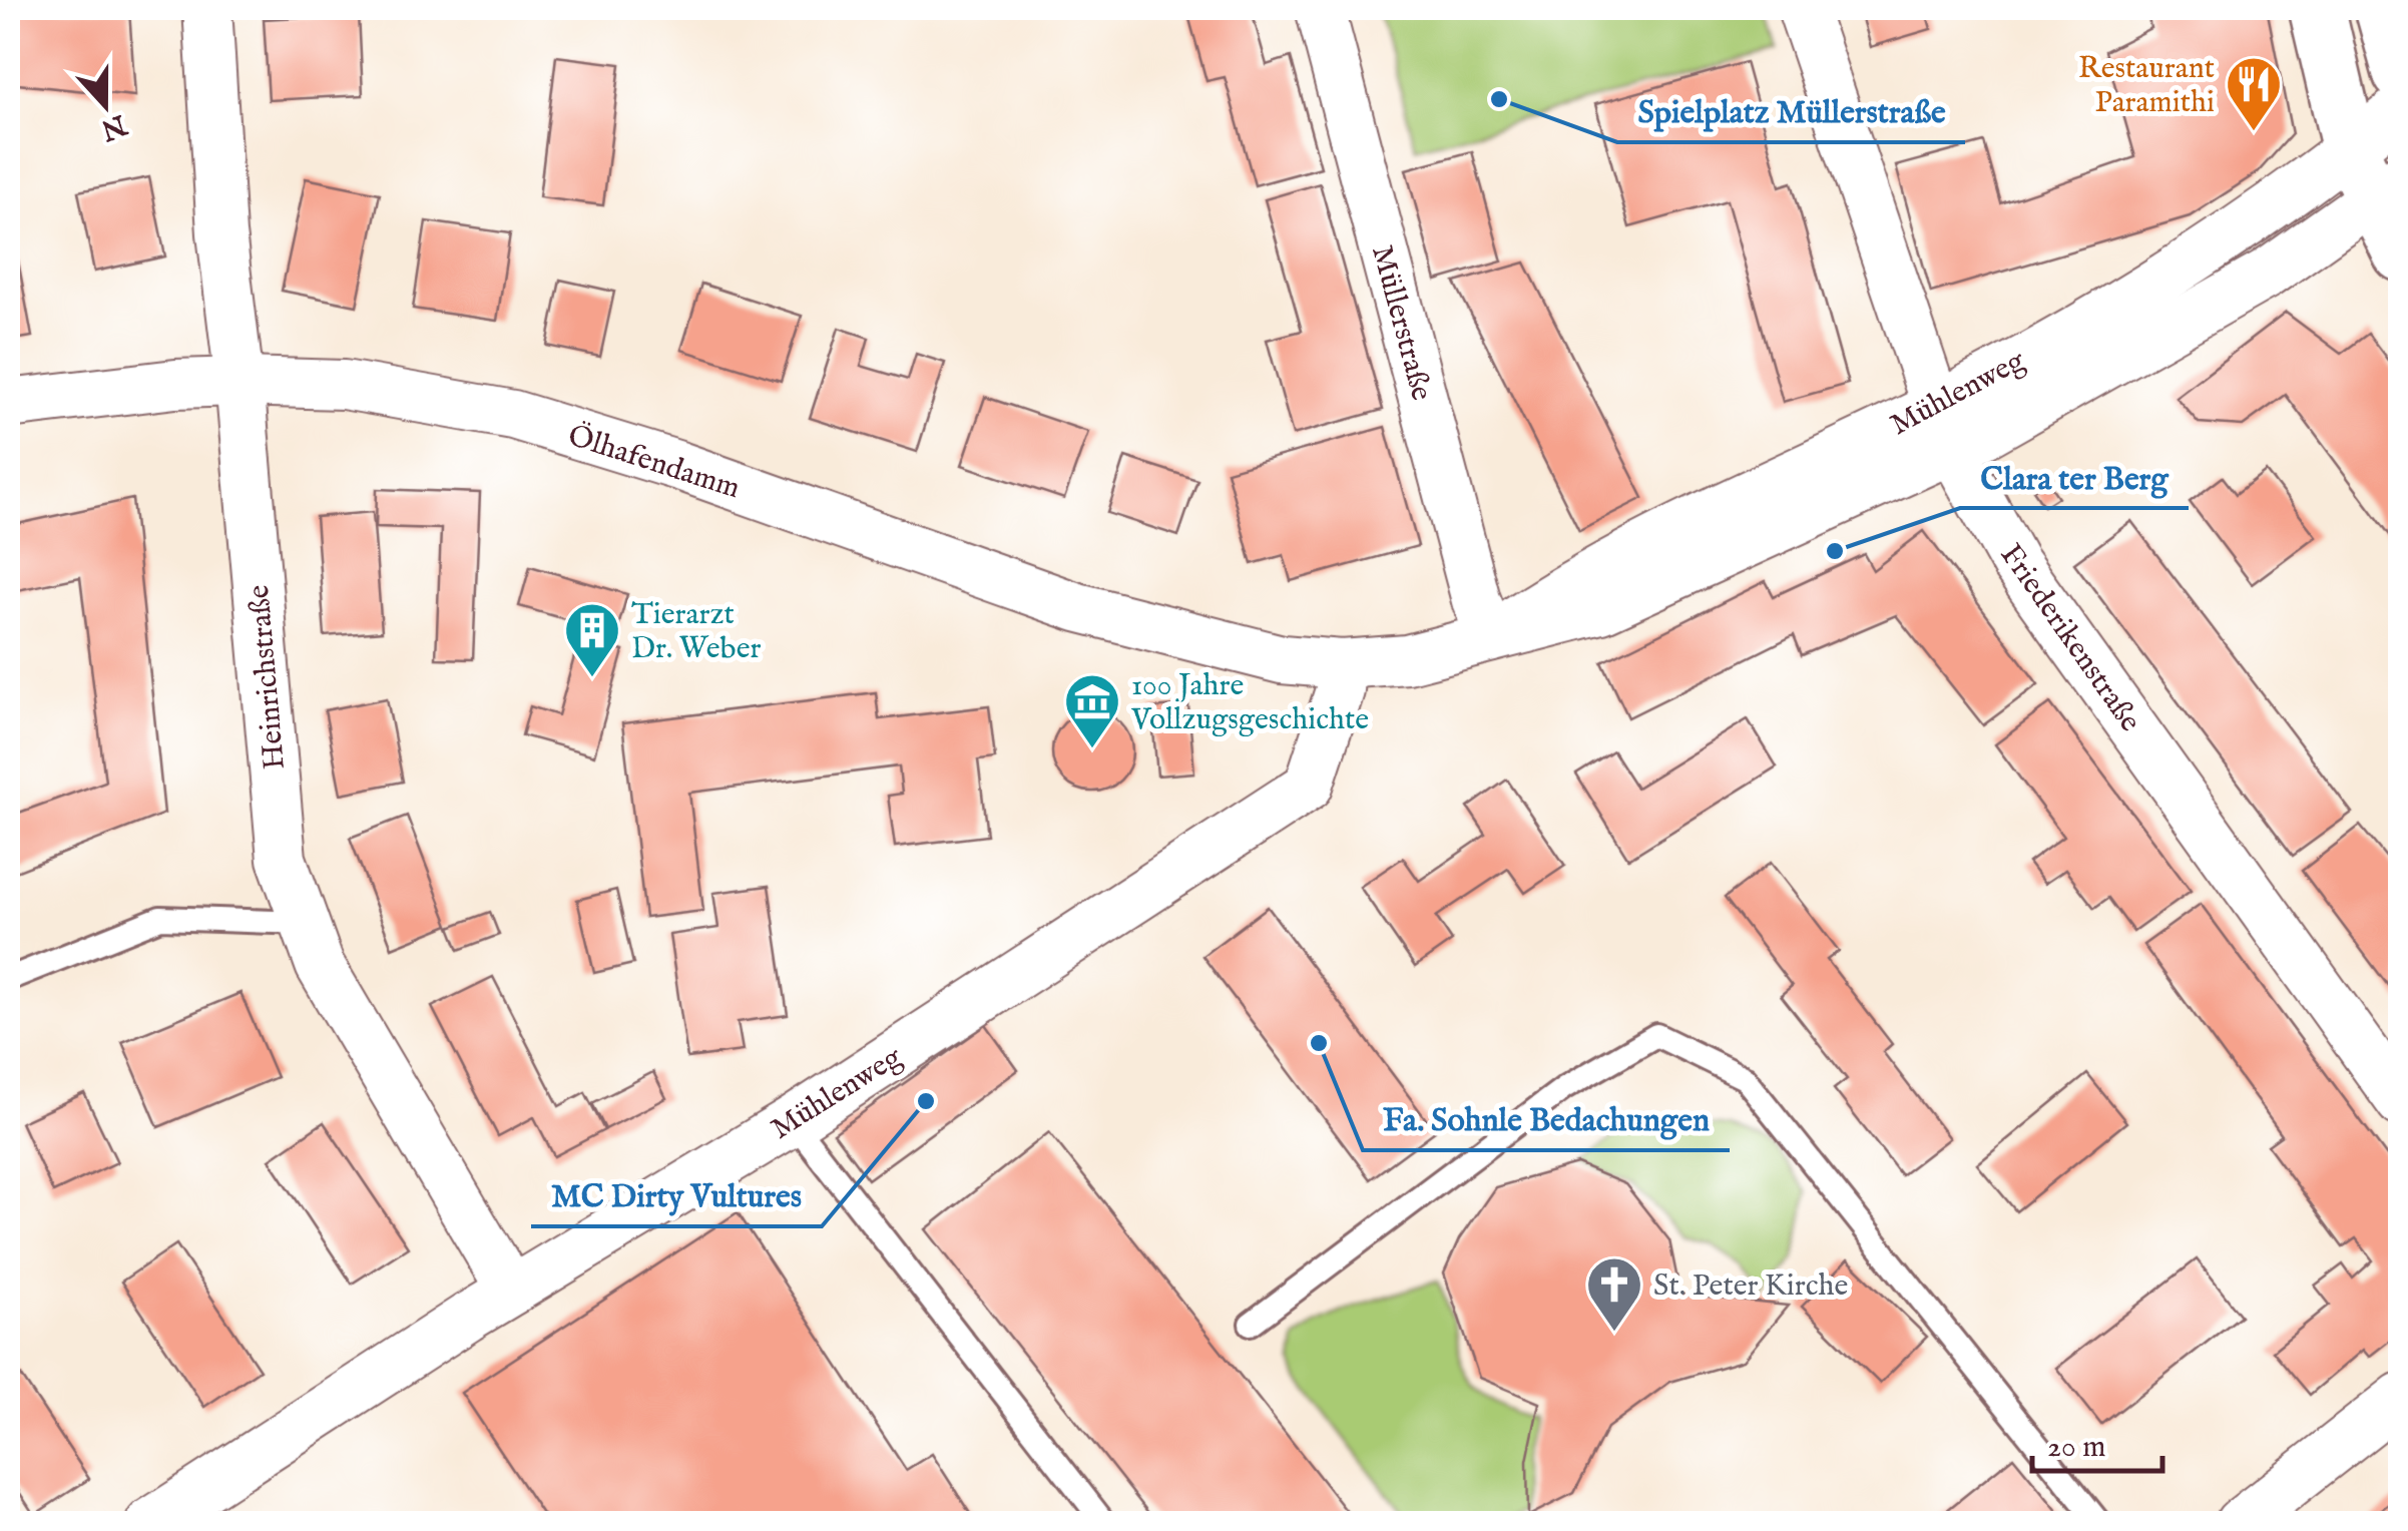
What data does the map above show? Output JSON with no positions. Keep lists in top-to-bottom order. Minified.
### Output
{"streets":{"street":["Müllerstraße","Mühlenweg","Ölhafendamm","Friederikenstraße","Heinrichstraße"]},"crossings":[["Müllerstraße","Mühlenweg"],["Mühlenweg","Ölhafendamm"],["Mühlenweg","Friederikenstraße"],["Mühlenweg","Heinrichstraße"],["Ölhafendamm","Heinrichstraße"]],"places":{"other":["Spielplatz Müllerstraße","Clara ter Berg","Fa. Sohnle Bedachungen","MC Dirty Vultures"],"restaurant":["Restaurant Paramithi"],"building":["Tierarzt Dr. Weber"],"museum":["100 Jahre Vollzugsgeschichte"],"church":["St. Peter Kirche"]},"scale_bar":"20 m","north":"bottom"}
